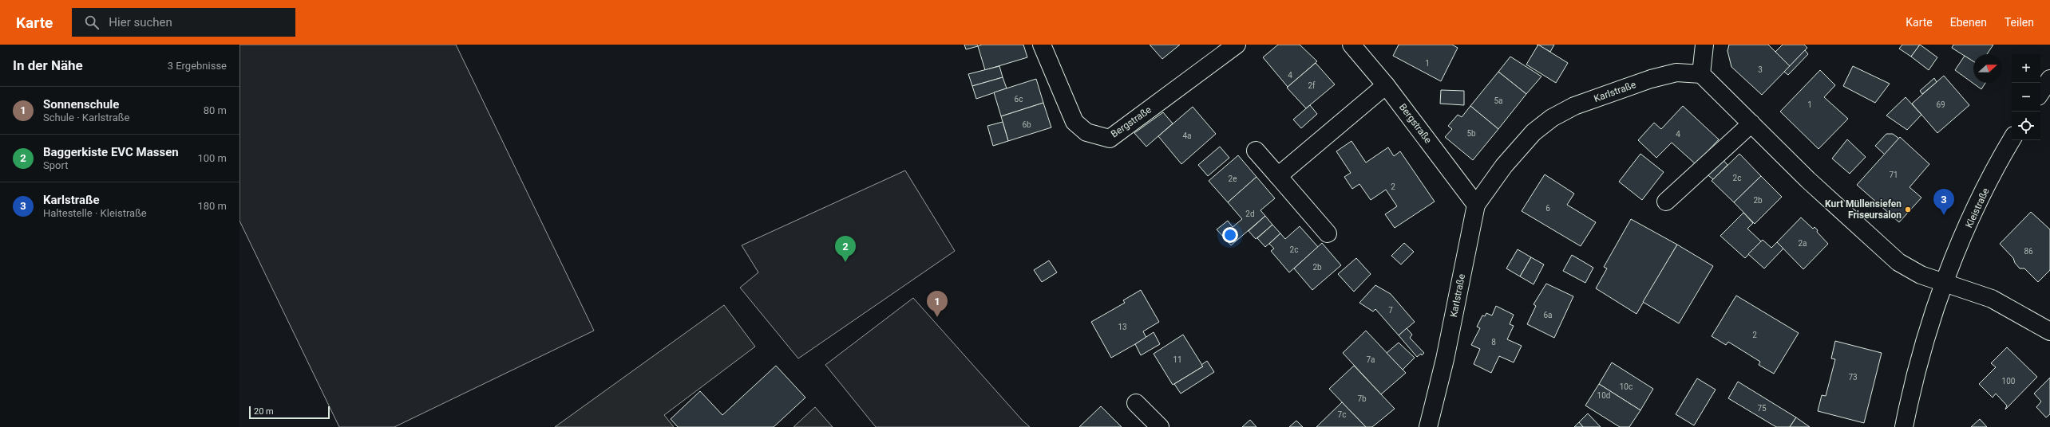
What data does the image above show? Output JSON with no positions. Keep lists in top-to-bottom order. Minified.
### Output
{"streets":{"street":["Karlstraße","Bergstraße","Kleistraße"]},"crossings":[["Karlstraße","Bergstraße"]],"places":["Kurt Müllensiefen Friseursalon"],"house_numbers":["1","3","4","2f","6c","5a","1","69","6b","5b","4","4a","71","2c","2e","2","2b","6","2d","2a","2c","86","2b","7","6a","13","2","8","11","7a","73","100","10c","10d","7b","75","7c"],"scale_bar":"20 m","north":"right","page":{"header":"Karte","search":"Hier suchen","nav":["Karte","Ebenen","Teilen"],"heading":["In der Nähe","3 Ergebnisse"],"map_buttons":["+","−"],"list":[{"mark":"1","name":"Sonnenschule","note":"Schule · Karlstraße","value":"80 m"},{"mark":"2","name":"Baggerkiste EVC Massen","note":"Sport","value":"100 m"},{"mark":"3","name":"Karlstraße","note":"Haltestelle · Kleistraße","value":"180 m"}],"pins":["3","2","1"],"scale":"20 m"}}
